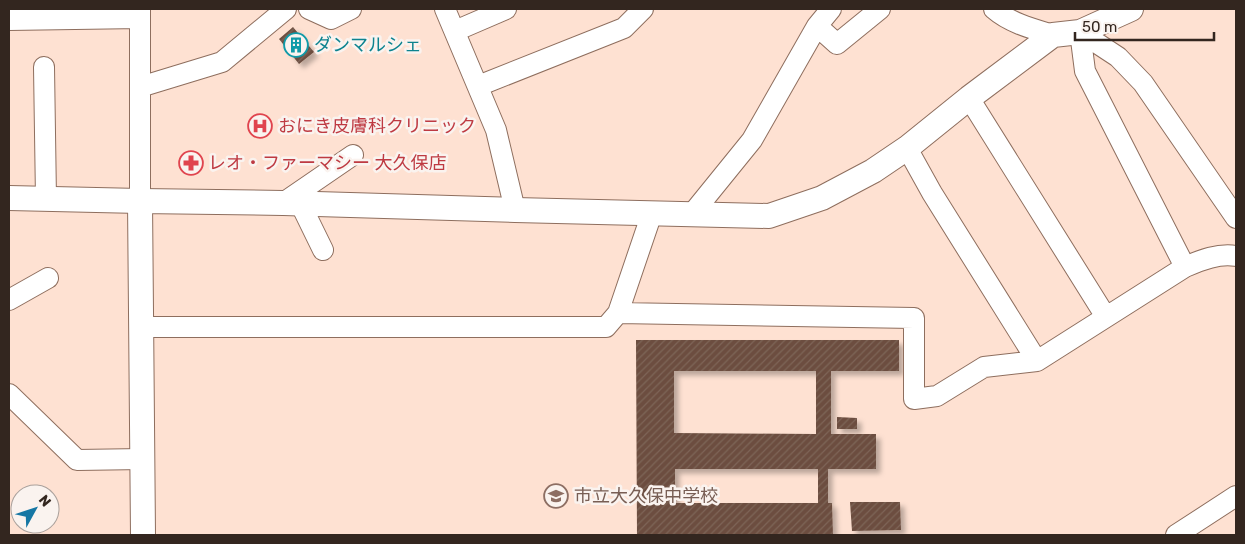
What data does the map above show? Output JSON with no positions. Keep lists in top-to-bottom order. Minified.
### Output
{"places":{"building":["ダンマルシェ"],"hospital":["おにき皮膚科クリニック"],"pharmacy":["レオ・ファーマシー 大久保店"],"school or university":["市立大久保中学校"]},"scale_bar":"50 m","north":"top right"}
